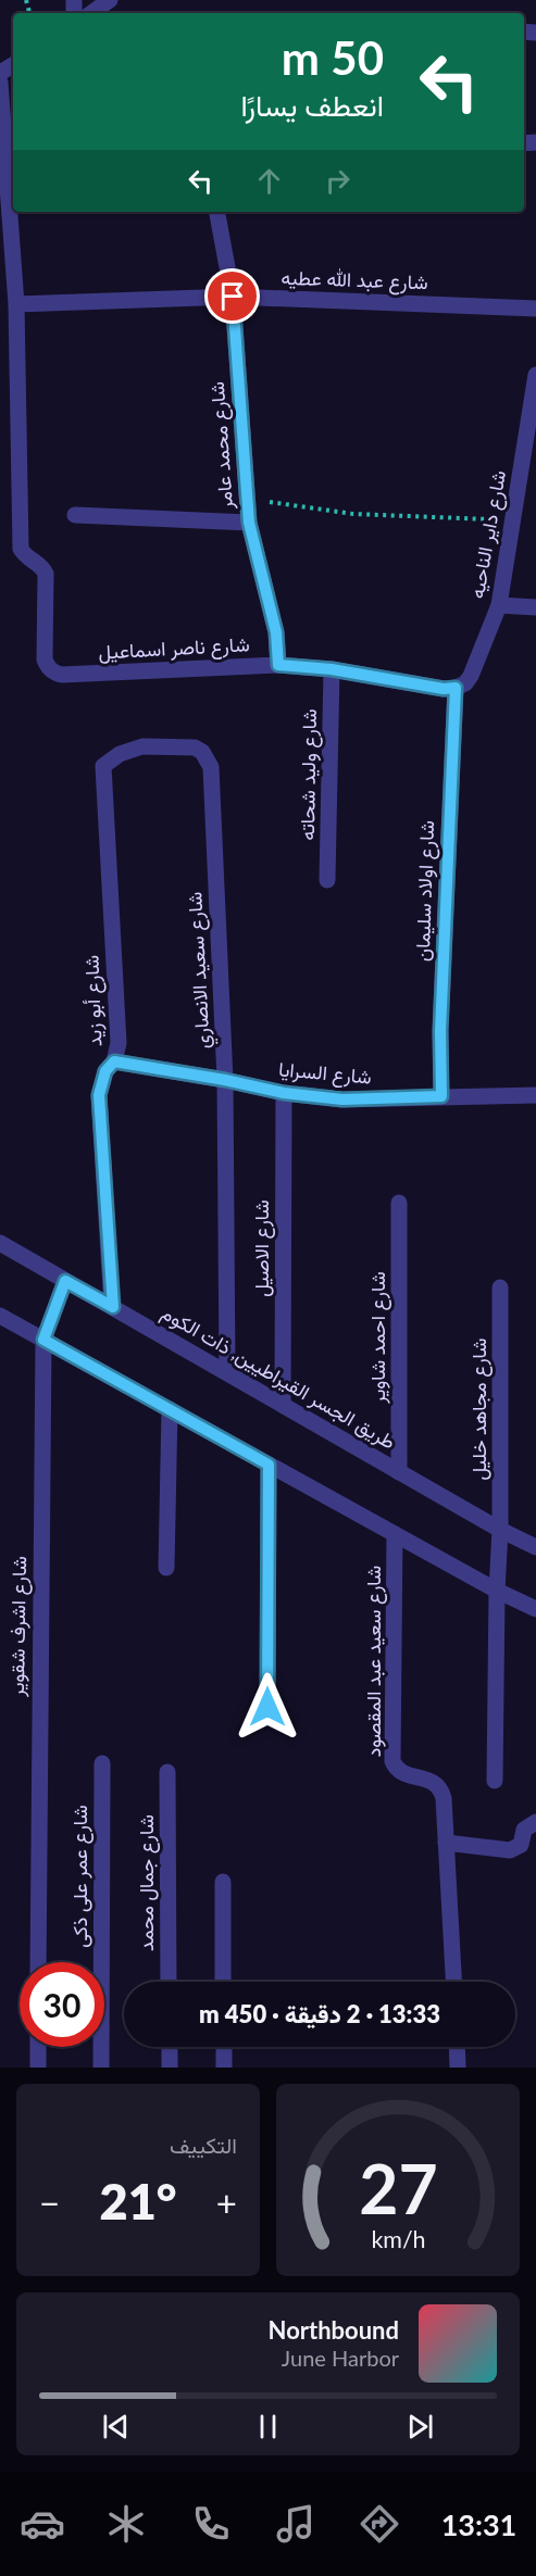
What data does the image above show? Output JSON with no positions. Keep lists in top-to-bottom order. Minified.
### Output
{"streets":{"street":["شارع عبد الله عطيه","شارع محمد عامر","شارع داير الناحيه","شارع ناصر اسماعيل","شارع وليد شحاته","شارع اولاد سليمان","شارع سعيد الانصاري","شارع أبو زيد","شارع السرايا","شارع الاصيل","شارع احمد شاوير","طريق الجسر القيراطيين, ذات الكوم","شارع مجاهد خليل","شارع اشرف شقوير","شارع سعيد عبد المقصود","شارع عمر على ذكى","شارع جمال محمد"]},"crossings":[["شارع عبد الله عطيه","شارع محمد عامر"],["شارع عبد الله عطيه","شارع ناصر اسماعيل"],["شارع محمد عامر","شارع ناصر اسماعيل"],["شارع داير الناحيه","شارع ناصر اسماعيل"],["شارع داير الناحيه","شارع اولاد سليمان"],["شارع ناصر اسماعيل","شارع وليد شحاته"],["شارع ناصر اسماعيل","شارع اولاد سليمان"],["شارع اولاد سليمان","شارع السرايا"],["شارع سعيد الانصاري","شارع أبو زيد"],["شارع سعيد الانصاري","شارع السرايا"],["شارع سعيد الانصاري","طريق الجسر القيراطيين, ذات الكوم"],["شارع أبو زيد","شارع السرايا"],["شارع أبو زيد","طريق الجسر القيراطيين, ذات الكوم"],["شارع السرايا","شارع الاصيل"],["شارع الاصيل","طريق الجسر القيراطيين, ذات الكوم"],["شارع احمد شاوير","طريق الجسر القيراطيين, ذات الكوم"],["طريق الجسر القيراطيين, ذات الكوم","شارع مجاهد خليل"],["طريق الجسر القيراطيين, ذات الكوم","شارع اشرف شقوير"]],"page":{"turn":["50 m","انعطف يسارًا"],"limit":"30","trip":"13:33 · 2 دقيقة · 450 m","tile":"التكييف","heat":["−","21°","+"],"song":["Northbound","June Harbor"],"tabs":"13:31","gauge":["27","km/h"]}}
